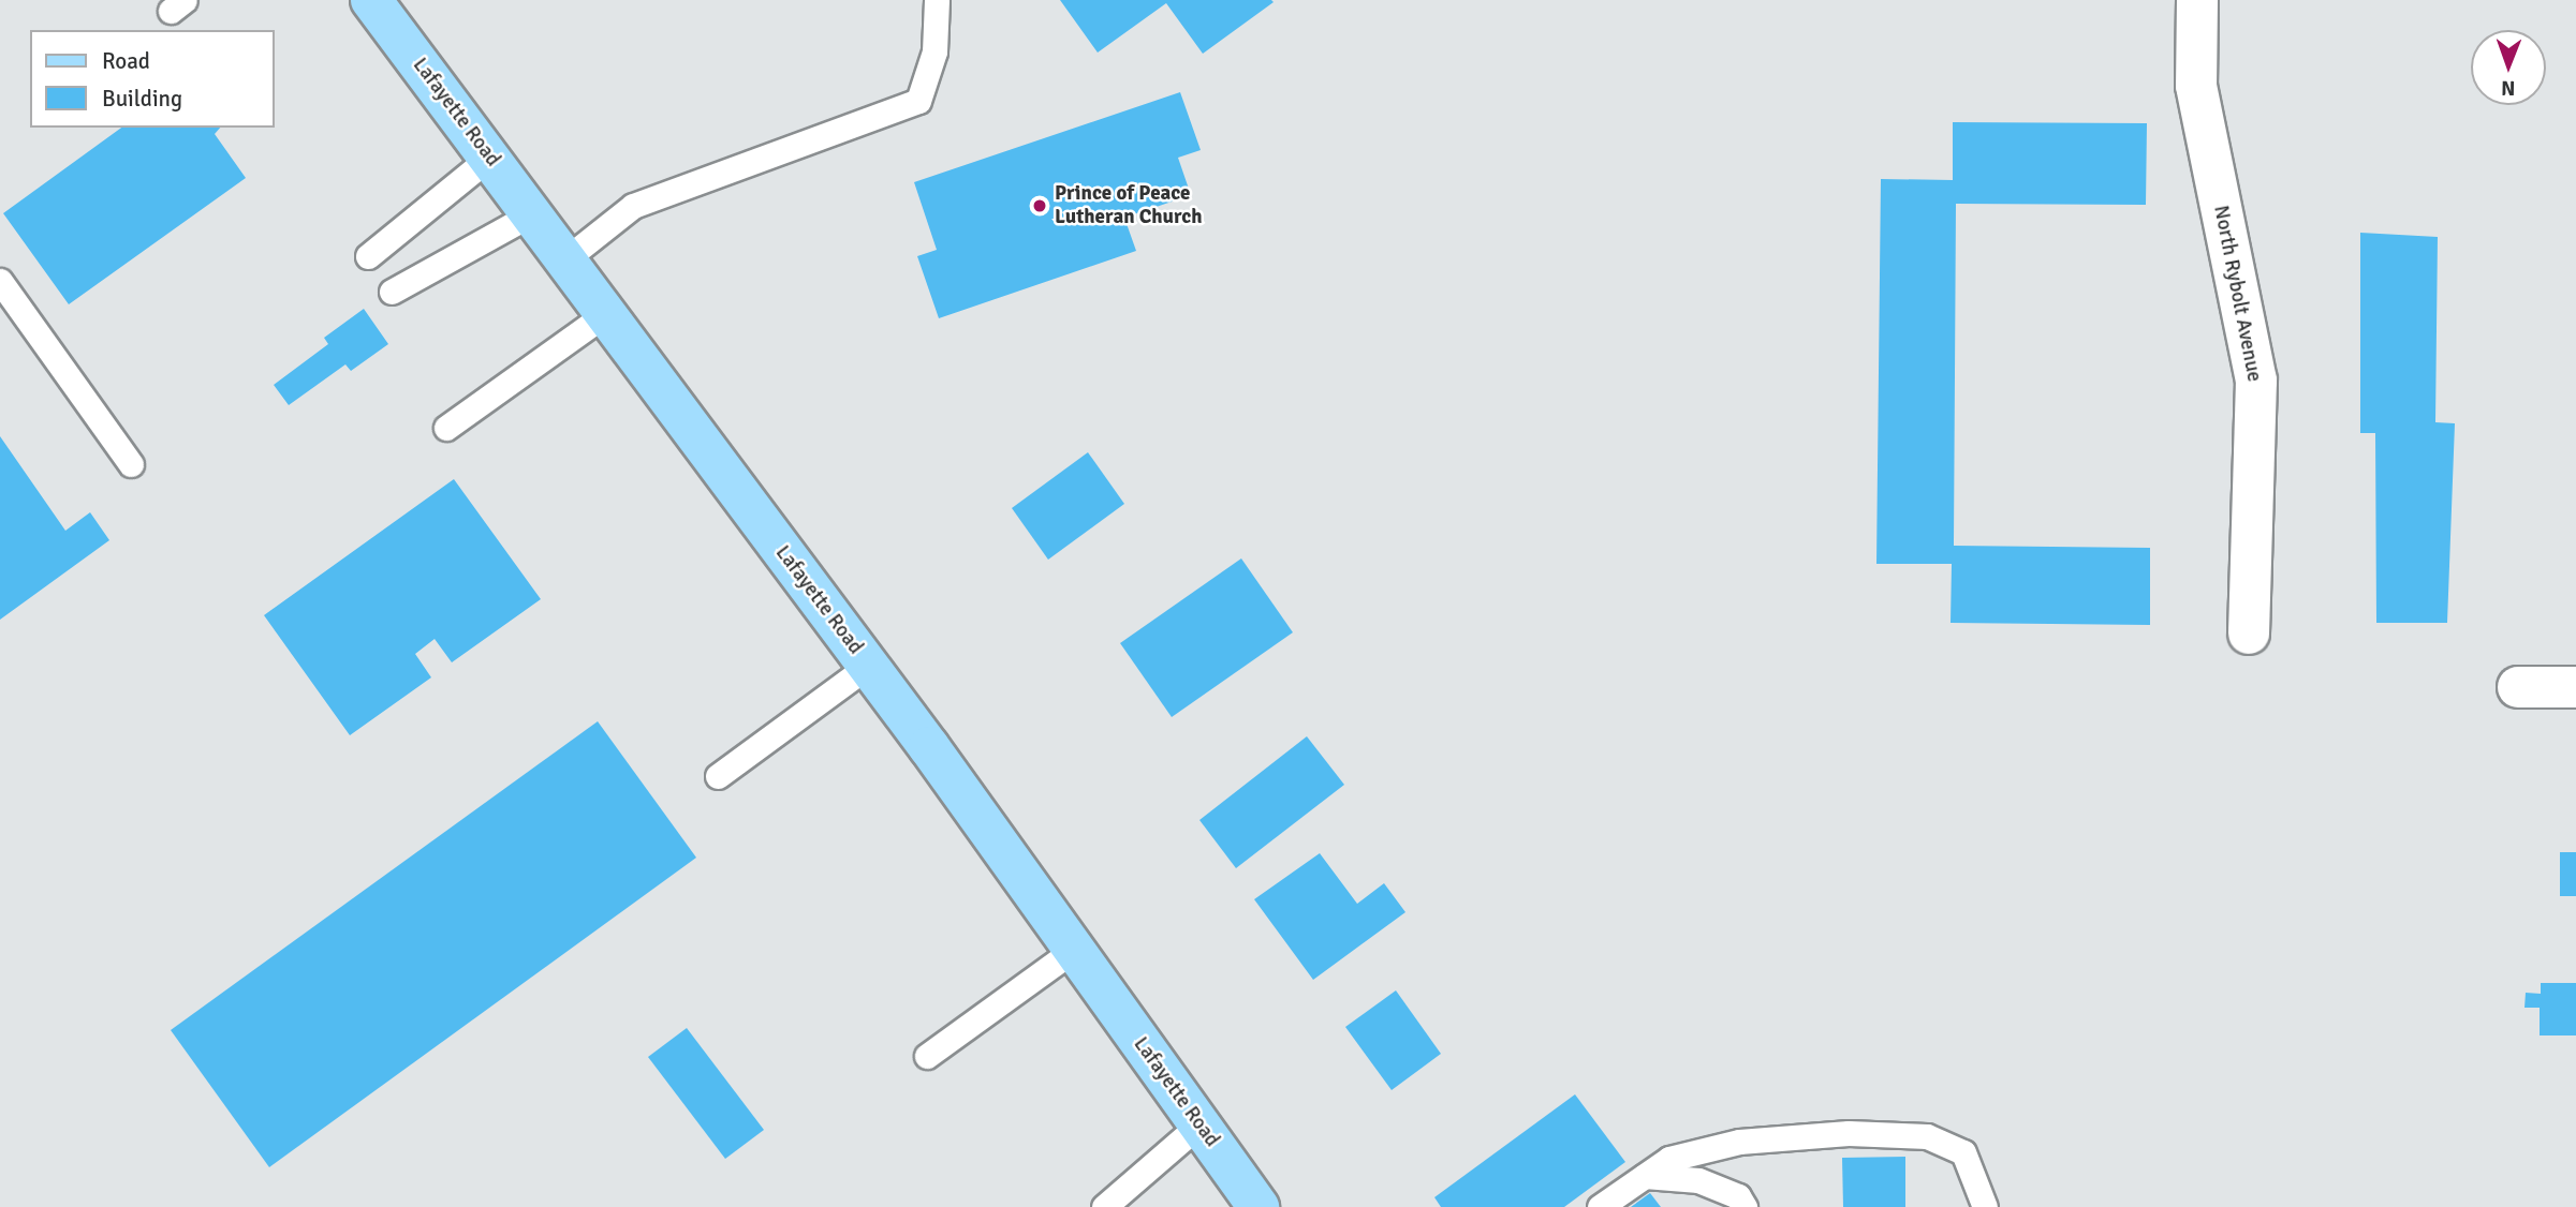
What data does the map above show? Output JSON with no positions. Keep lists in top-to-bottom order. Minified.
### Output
{"streets":{"main road":["Lafayette Road"],"street":["North Rybolt Avenue"]},"places":["Prince of Peace Lutheran Church"],"legend":["Road","Building"],"north":"bottom"}
